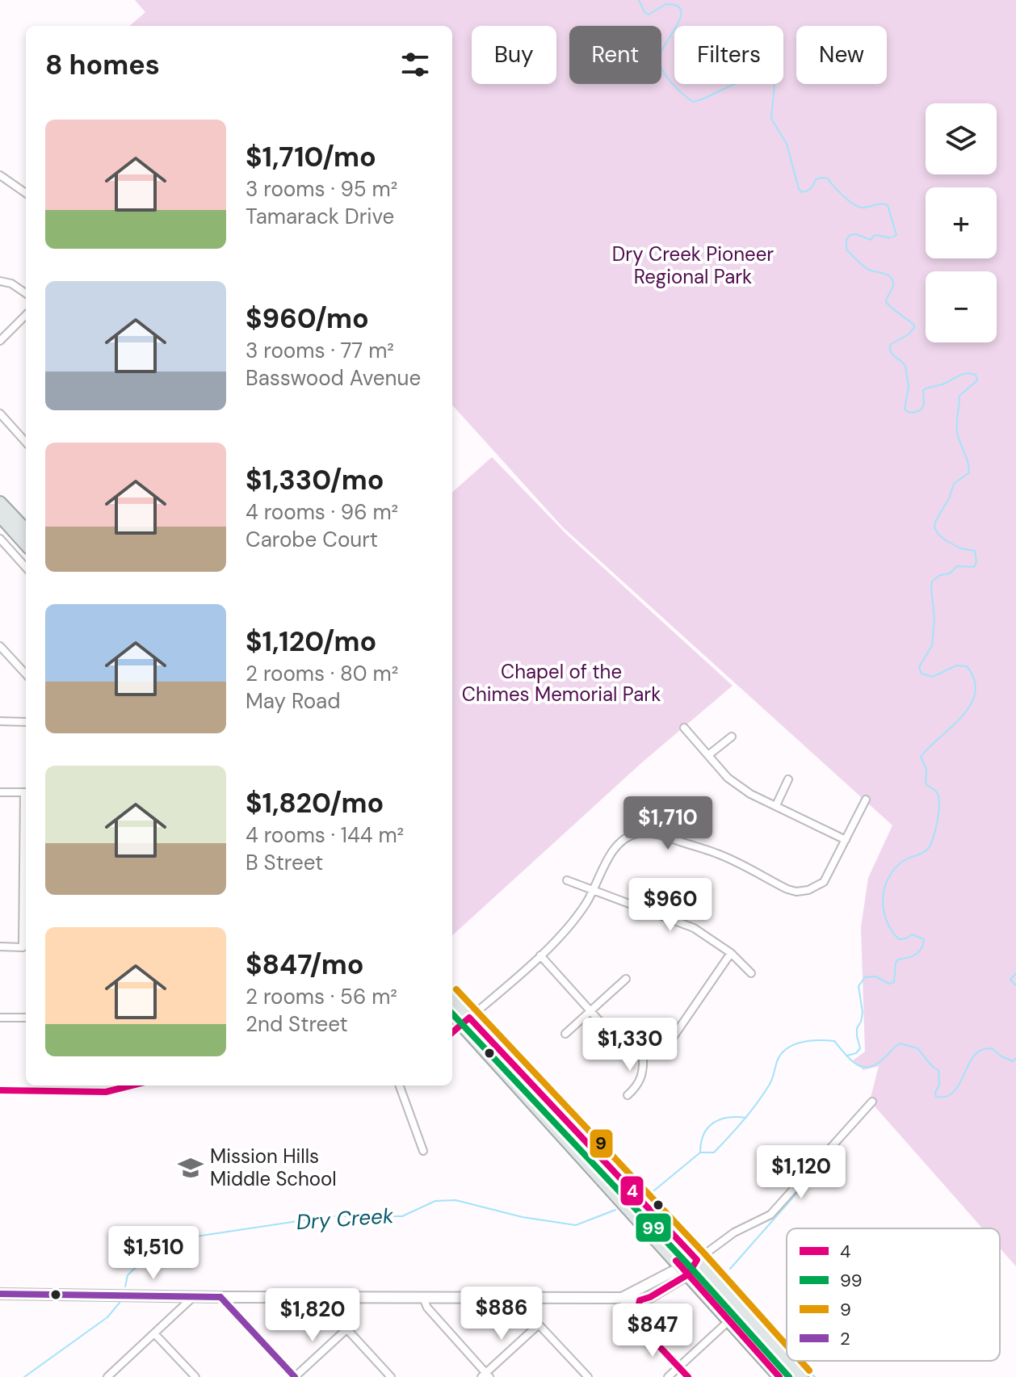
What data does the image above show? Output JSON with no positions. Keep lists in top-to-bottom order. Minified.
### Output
{"water":["Dry Creek"],"parks":["Dry Creek Pioneer Regional Park","Chapel of the Chimes Memorial Park"],"places":{"school or university":["Mission Hills Middle School"]},"lines":["transit line 9","transit line 99","transit line 4","transit line 2"],"legend":["4","99","9","2"],"page":{"chip":["Buy","Rent","Filters","New"],"heading":"8 homes","map_buttons":["+","−"],"list":[{"name":"$1,710/mo","note":"3 rooms · 95 m² · Tamarack Drive"},{"name":"$960/mo","note":"3 rooms · 77 m² · Basswood Avenue"},{"name":"$1,330/mo","note":"4 rooms · 96 m² · Carobe Court"},{"name":"$1,120/mo","note":"2 rooms · 80 m² · May Road"},{"name":"$1,820/mo","note":"4 rooms · 144 m² · B Street"},{"name":"$847/mo","note":"2 rooms · 56 m² · 2nd Street"}],"price":["$1,710","$960","$1,330","$1,120","$1,510","$886","$1,820","$847"]}}
